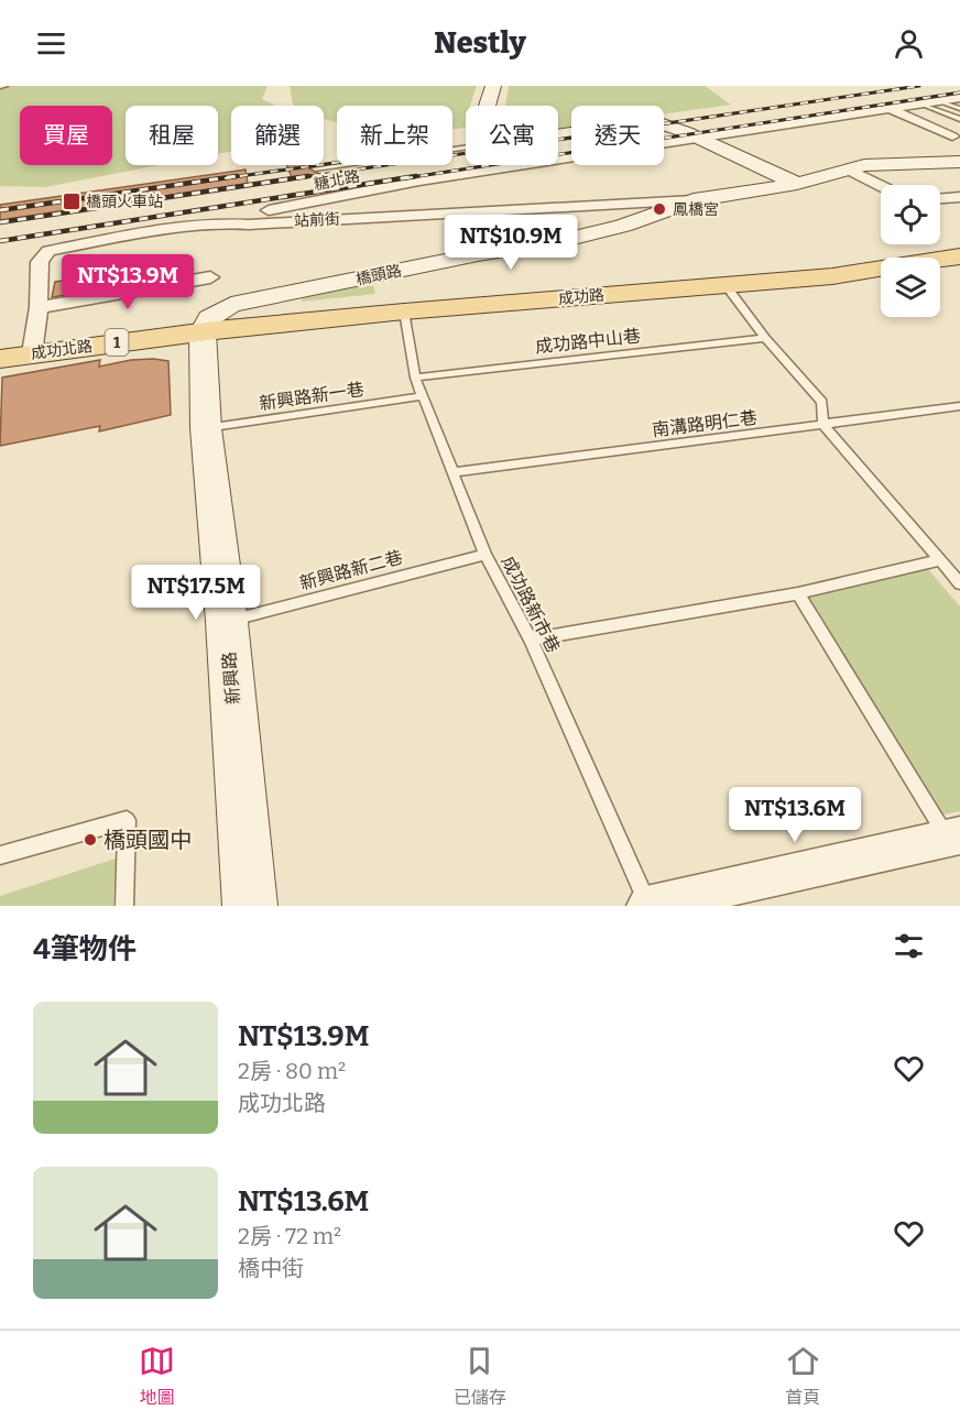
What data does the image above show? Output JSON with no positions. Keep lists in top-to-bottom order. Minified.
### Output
{"streets":{"main road":["成功路","1","成功北路"],"street":["糖北路","站前街","橋頭路","新興路"],"lane":["成功路中山巷","新興路新一巷","南溝路明仁巷","新興路新二巷","成功路新市巷"]},"crossings":[["糖北路","站前街"],["站前街","橋頭路"],["站前街","成功北路"],["橋頭路","成功路"],["橋頭路","成功北路"],["橋頭路","新興路"],["成功路","成功北路"],["成功路","成功路新市巷"],["成功路","新興路"],["成功路中山巷","成功路新市巷"],["成功北路","新興路"],["新興路新一巷","成功路新市巷"],["新興路新一巷","新興路"],["南溝路明仁巷","成功路新市巷"],["新興路新二巷","成功路新市巷"],["新興路新二巷","新興路"]],"places":{"transit":["橋頭火車站"],"other":["鳳橋宮","橋頭國中"]},"page":{"header":"Nestly","chip":["買屋","租屋","篩選","新上架","公寓","透天"],"price":["NT$10.9M","NT$13.9M","NT$17.5M","NT$13.6M"],"heading":"4筆物件","list":[{"name":"NT$13.9M","note":"2房 · 80 m² · 成功北路"},{"name":"NT$13.6M","note":"2房 · 72 m² · 橋中街"}],"tabs":["地圖","已儲存","首頁"]}}
